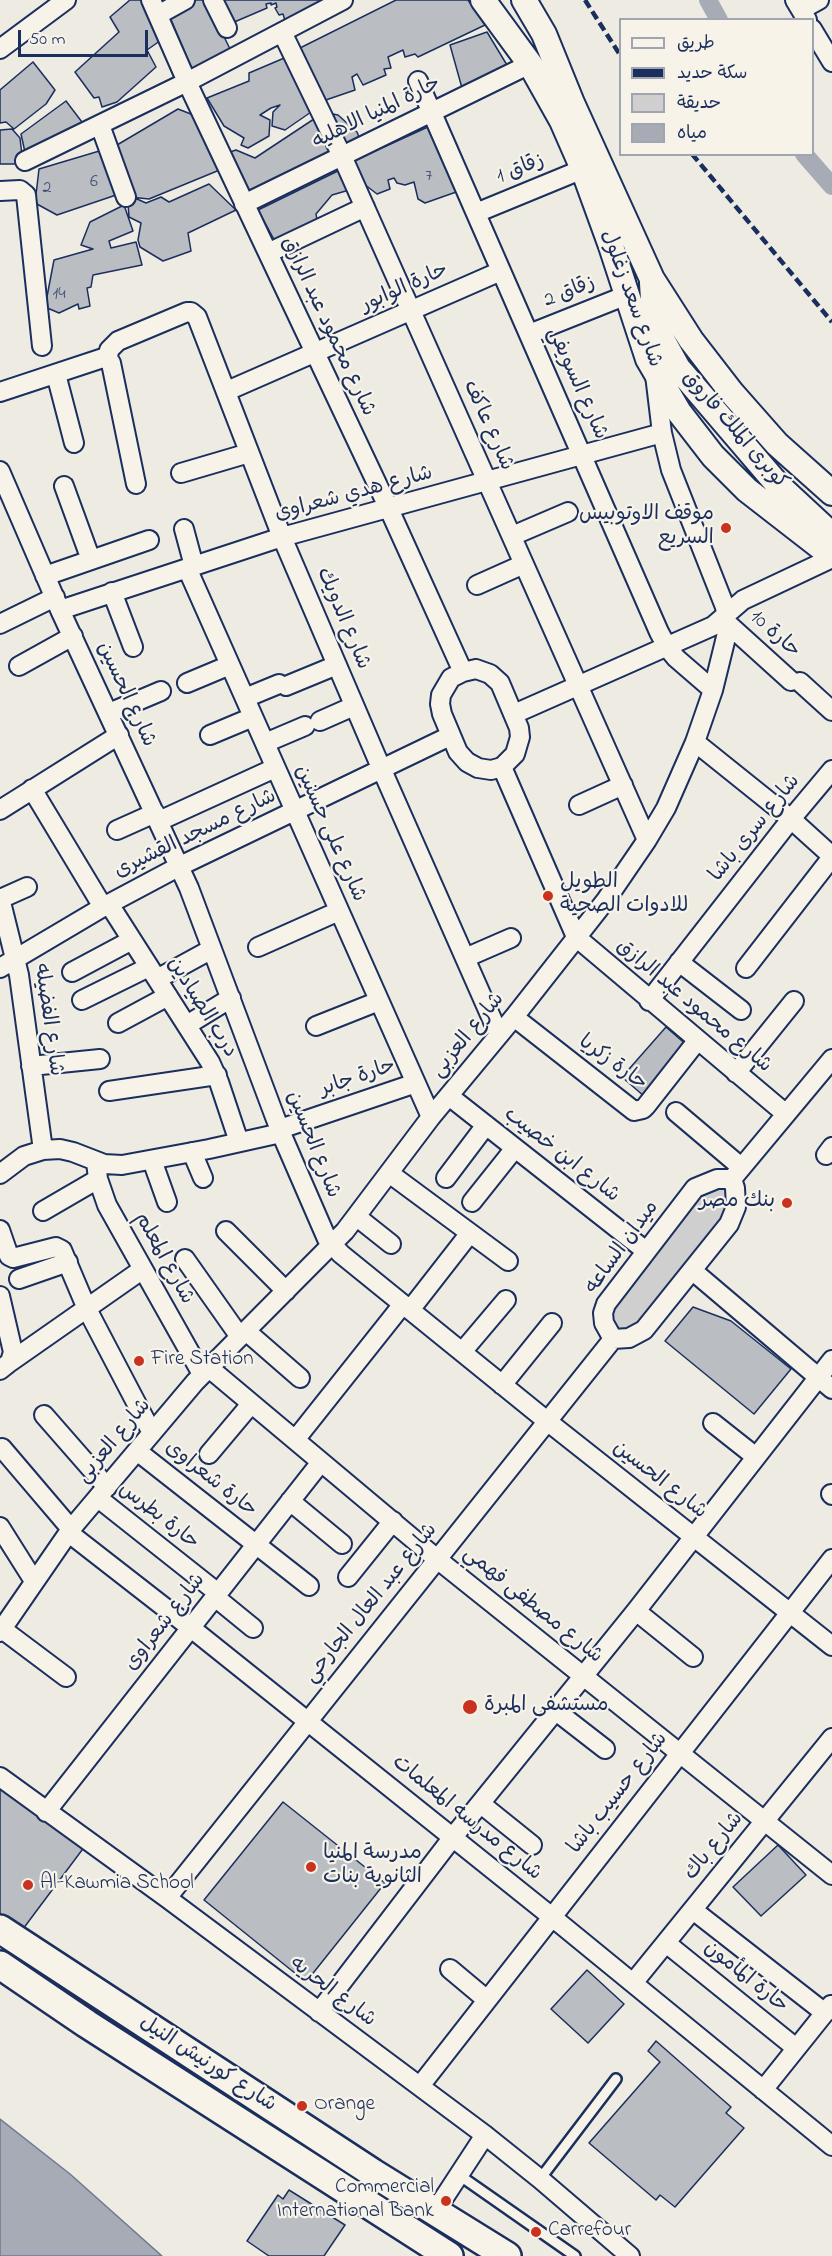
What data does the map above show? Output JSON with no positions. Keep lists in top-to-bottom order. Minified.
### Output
{"streets":{"main road":["شارع سعد زغلول","كوبرى الملك فاروق","شارع كورنيش النيل"],"street":["حارة المنيا الاهليه","زقاق 1","حارة الوابور","زقاق 2","شارع محمود عبد الرازق","شارع السويفي","شارع عاكف","شارع هدي شعراوى","شارع الدويك","حارة 10","شارع الحسين","شارع سرى باشا","شارع على حسنين","شارع مسجد القشيرى","درب الصيادين","شارع الفضيله","شارع العزبى","حارة زكريا","حارة جابر","شارع ابن خصيب","ميدان الساعه","شارع المعلم","حارة شعراوى","حارة بطرس","شارع عبد العال الجارحي","شارع مصطفى فهمي","شارع شعراوى","شارع حسيب باشا","شارع مدرسه المعلمات","شارع باك","حارة المأمون","شارع الحريه"]},"crossings":[["حارة المنيا الاهليه","شارع سعد زغلول"],["حارة المنيا الاهليه","شارع محمود عبد الرازق"],["حارة المنيا الاهليه","شارع السويفي"],["حارة المنيا الاهليه","شارع عاكف"],["زقاق 1","شارع سعد زغلول"],["زقاق 1","شارع السويفي"],["حارة الوابور","شارع محمود عبد الرازق"],["حارة الوابور","شارع السويفي"],["حارة الوابور","شارع عاكف"],["حارة الوابور","شارع الدويك"],["زقاق 2","شارع سعد زغلول"],["زقاق 2","شارع السويفي"],["شارع سعد زغلول","كوبرى الملك فاروق"],["شارع محمود عبد الرازق","شارع هدي شعراوى"],["شارع محمود عبد الرازق","شارع سرى باشا"],["شارع محمود عبد الرازق","شارع مسجد القشيرى"],["شارع محمود عبد الرازق","شارع العزبى"],["شارع محمود عبد الرازق","حارة زكريا"],["شارع السويفي","شارع هدي شعراوى"],["شارع السويفي","شارع العزبى"],["شارع عاكف","شارع هدي شعراوى"],["شارع عاكف","شارع العزبى"],["شارع هدي شعراوى","شارع الدويك"],["شارع هدي شعراوى","شارع الحسين"],["شارع هدي شعراوى","شارع على حسنين"],["شارع الدويك","شارع مسجد القشيرى"],["شارع الدويك","شارع العزبى"],["حارة 10","شارع العزبى"],["شارع الحسين","شارع مسجد القشيرى"],["شارع الحسين","شارع العزبى"],["شارع الحسين","حارة جابر"],["شارع الحسين","شارع عبد العال الجارحي"],["شارع الحسين","شارع حسيب باشا"],["شارع على حسنين","شارع مسجد القشيرى"],["شارع على حسنين","شارع العزبى"],["شارع على حسنين","حارة جابر"],["شارع مسجد القشيرى","درب الصيادين"],["شارع مسجد القشيرى","شارع الفضيله"],["درب الصيادين","حارة جابر"],["شارع الفضيله","حارة جابر"],["شارع العزبى","حارة زكريا"],["شارع العزبى","شارع ابن خصيب"],["شارع العزبى","شارع المعلم"],["شارع العزبى","حارة شعراوى"],["شارع العزبى","حارة بطرس"],["شارع العزبى","شارع مصطفى فهمي"],["شارع العزبى","شارع مدرسه المعلمات"],["حارة جابر","شارع المعلم"],["شارع ابن خصيب","ميدان الساعه"],["ميدان الساعه","شارع عبد العال الجارحي"],["شارع المعلم","شارع مصطفى فهمي"],["حارة شعراوى","شارع شعراوى"],["حارة بطرس","شارع شعراوى"],["شارع عبد العال الجارحي","شارع مصطفى فهمي"],["شارع عبد العال الجارحي","شارع مدرسه المعلمات"],["شارع عبد العال الجارحي","شارع الحريه"],["شارع مصطفى فهمي","شارع شعراوى"],["شارع مصطفى فهمي","شارع حسيب باشا"],["شارع مصطفى فهمي","شارع باك"],["شارع شعراوى","شارع مدرسه المعلمات"],["شارع شعراوى","شارع الحريه"],["شارع حسيب باشا","شارع مدرسه المعلمات"],["شارع حسيب باشا","شارع الحريه"],["شارع مدرسه المعلمات","شارع باك"],["شارع باك","حارة المأمون"]],"places":["موقف الاوتوبيس السريع","الطويل للادوات الصحية","بنك مصر","Fire Station","مستشفى المبرة","مدرسة المنيا الثانوية بنات","Al-Kawmia School","Orange","Commercial International Bank","Carrefour"],"house_numbers":["7","6","2","14"],"legend":["طريق","سكة حديد","حديقة","مياه"],"scale_bar":"50 m"}
